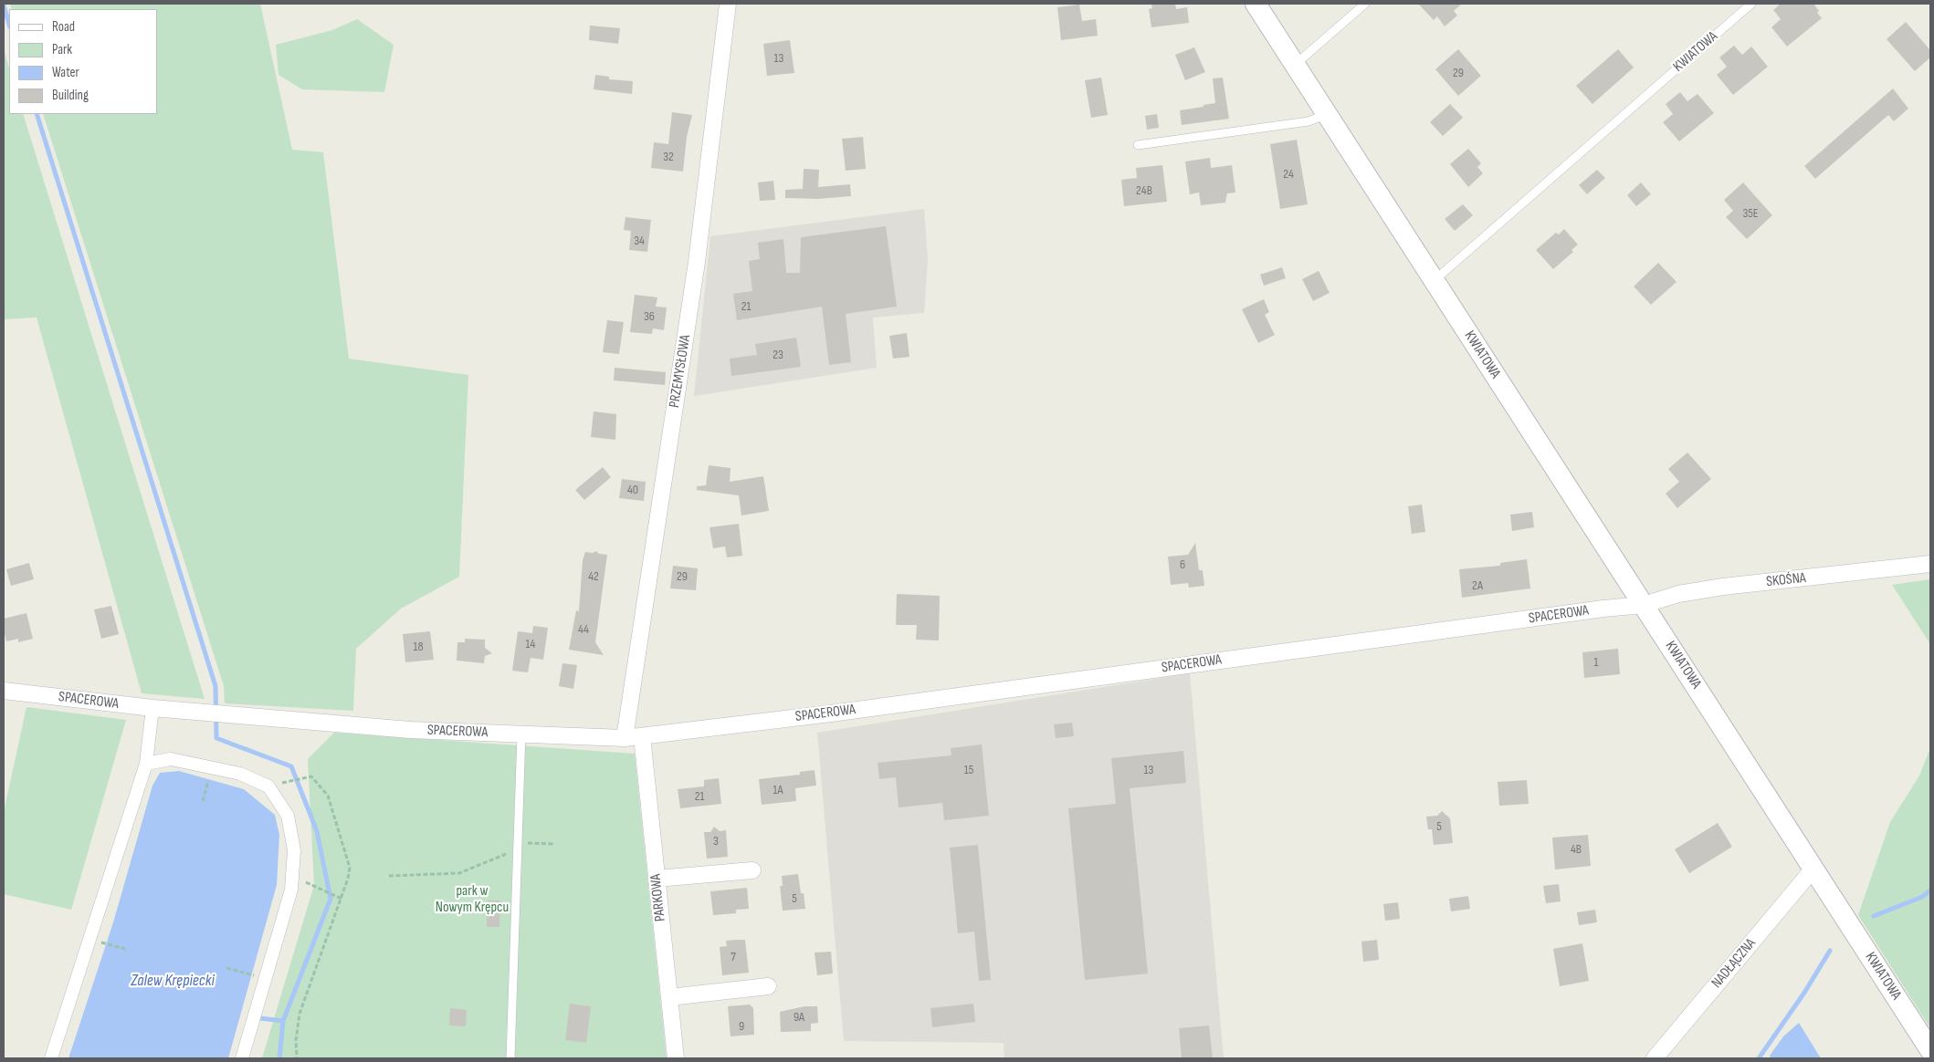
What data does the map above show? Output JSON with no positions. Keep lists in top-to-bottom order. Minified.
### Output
{"streets":{"street":["KWIATOWA","PRZEMYSŁOWA","SKOŚNA","SPACEROWA","PARKOWA","NADŁĄCZNA"]},"crossings":[["KWIATOWA","SKOŚNA"],["KWIATOWA","SPACEROWA"],["KWIATOWA","NADŁĄCZNA"],["PRZEMYSŁOWA","SPACEROWA"],["SKOŚNA","SPACEROWA"],["SPACEROWA","PARKOWA"]],"water":["Zalew Krępiecki"],"parks":["park w Nowym Krępcu"],"house_numbers":["13","29","32","24","24B","35E","34","21","36","23","40","6","42","29","2A","44","14","18","1","15","13","1A","21","5","3","4B","5","7","9A","9"],"legend":["Road","Park","Water","Building"]}
